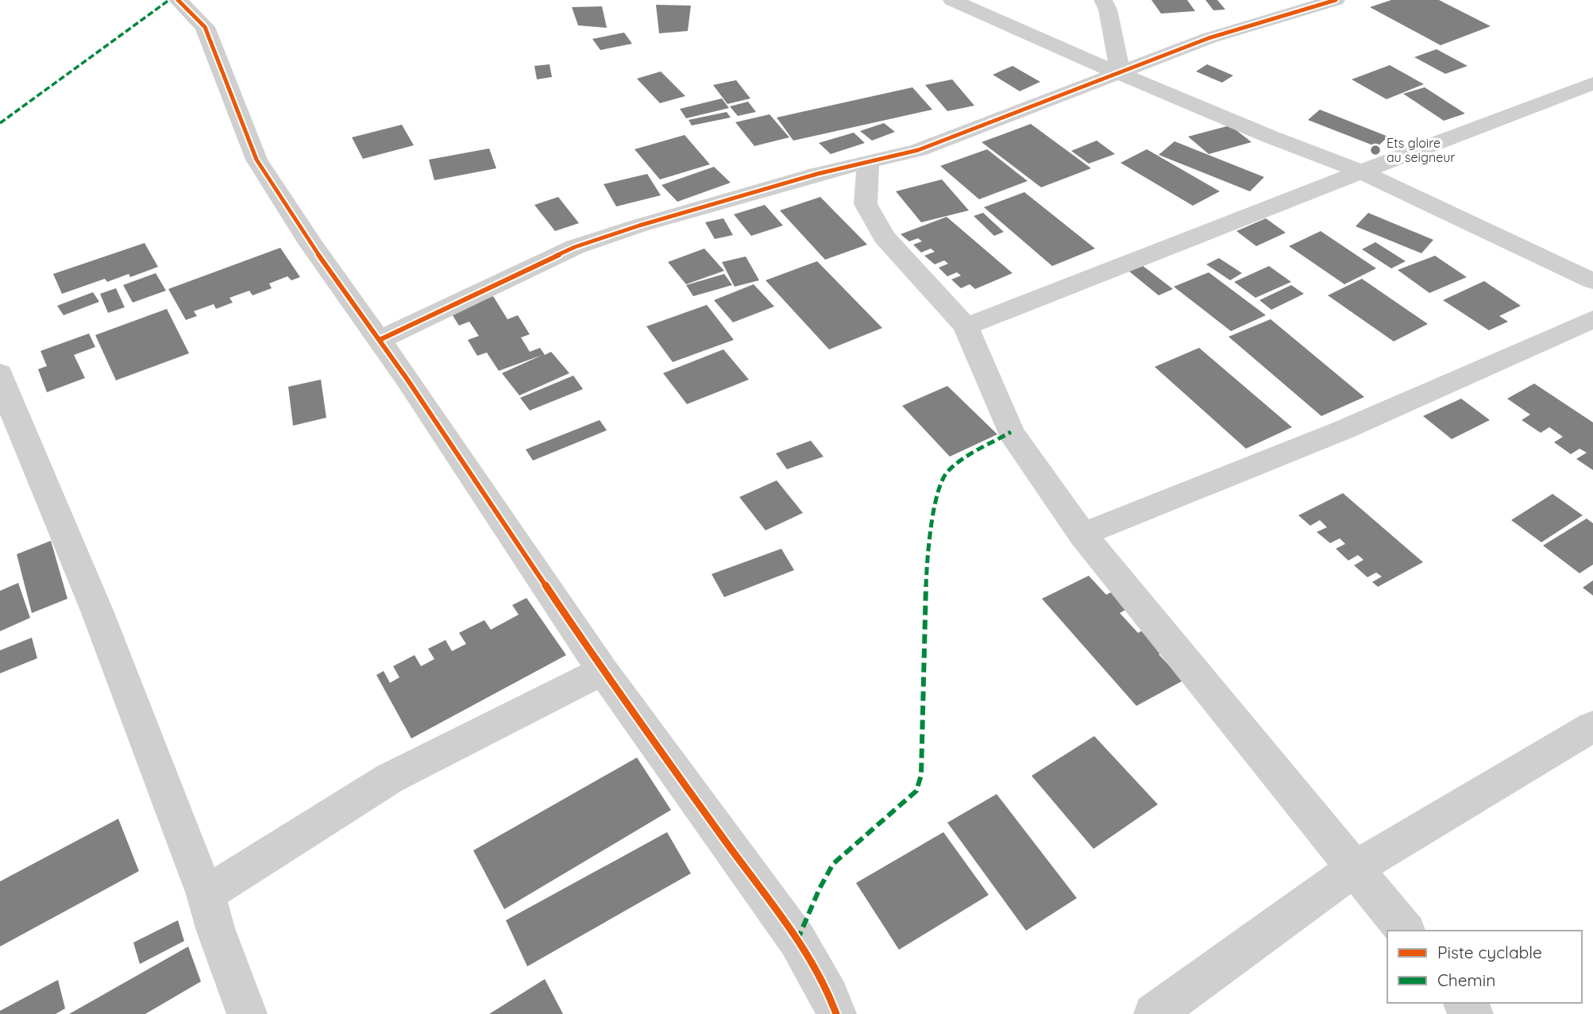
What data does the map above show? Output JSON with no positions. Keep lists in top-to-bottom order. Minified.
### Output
{"places":["Ets gloire au seigneur"],"legend":["Piste cyclable","Chemin"]}
